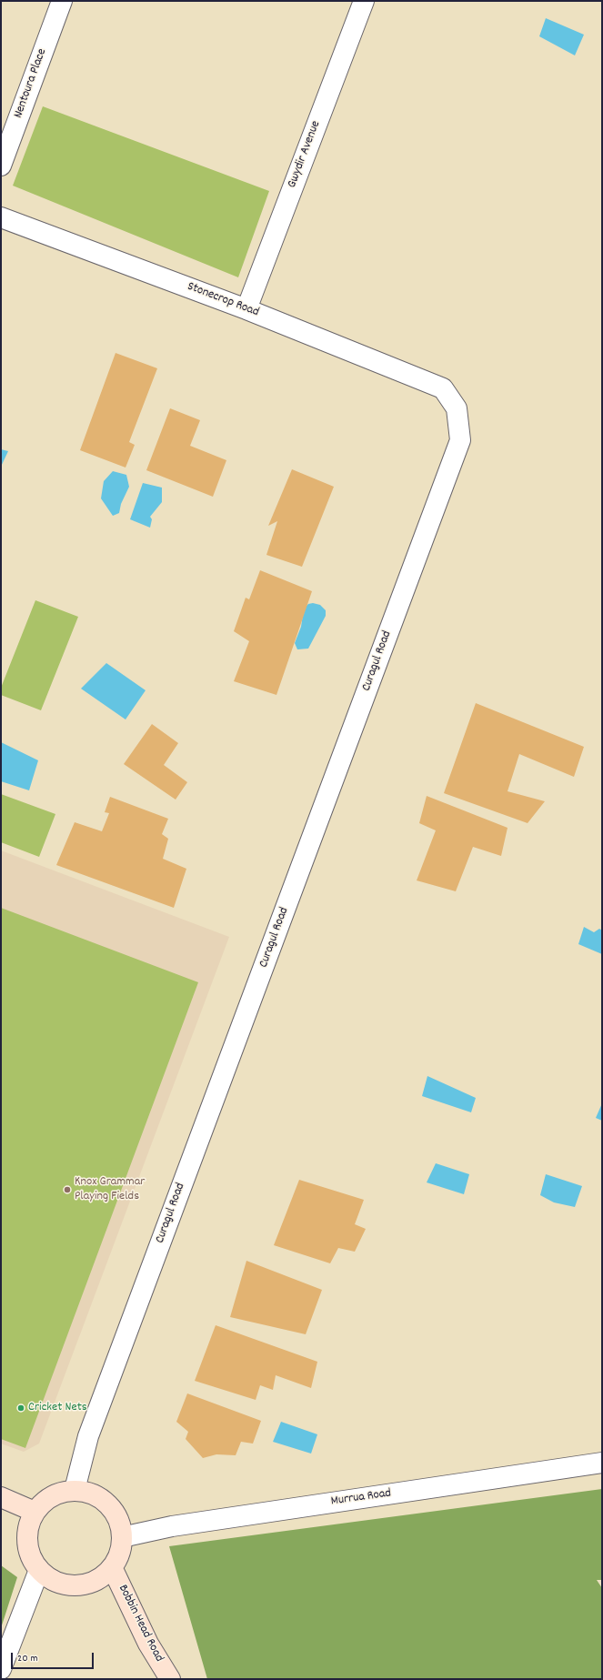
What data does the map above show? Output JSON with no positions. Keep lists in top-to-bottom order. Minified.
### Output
{"streets":{"main road":["Bobbin Head Road"],"street":["Nentoura Place","Gwydir Avenue","Stonecrop Road","Curagul Road","Murrua Road"]},"crossings":[["Gwydir Avenue","Stonecrop Road"],["Stonecrop Road","Curagul Road"],["Curagul Road","Murrua Road"],["Curagul Road","Bobbin Head Road"],["Murrua Road","Bobbin Head Road"]],"places":["Knox Grammar Playing Fields","Cricket Nets"],"scale_bar":"20 m"}
